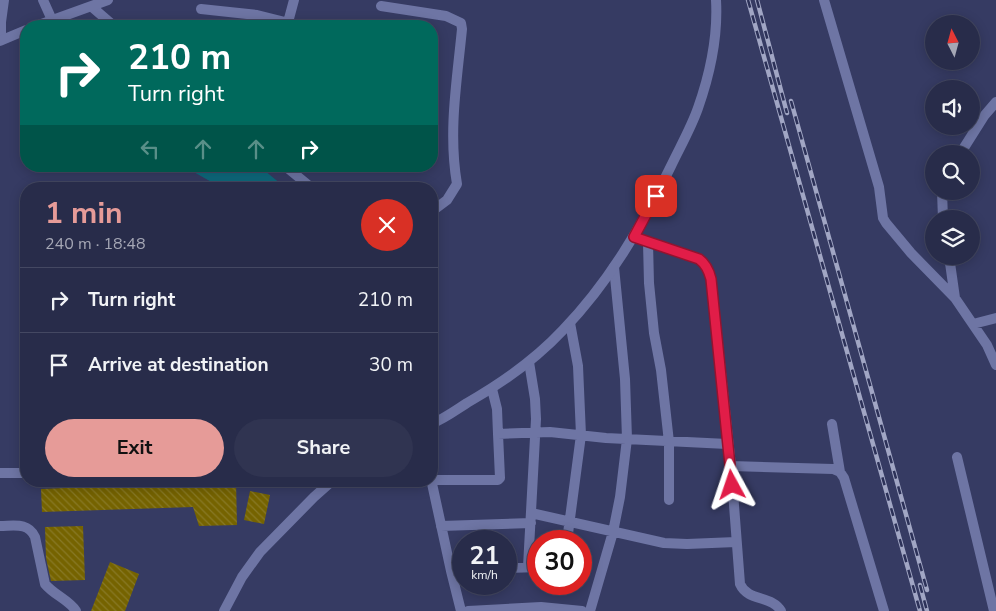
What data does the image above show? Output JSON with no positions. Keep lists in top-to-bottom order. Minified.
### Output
{"north":"top","page":{"turn":["210 m","Turn right"],"heading":["1 min","240 m · 18:48"],"list":[{"name":"Turn right","value":"210 m"},{"name":"Arrive at destination","value":"30 m"}],"buttons":["Exit","Share"],"speed":"21 km/h","limit":"30"}}
